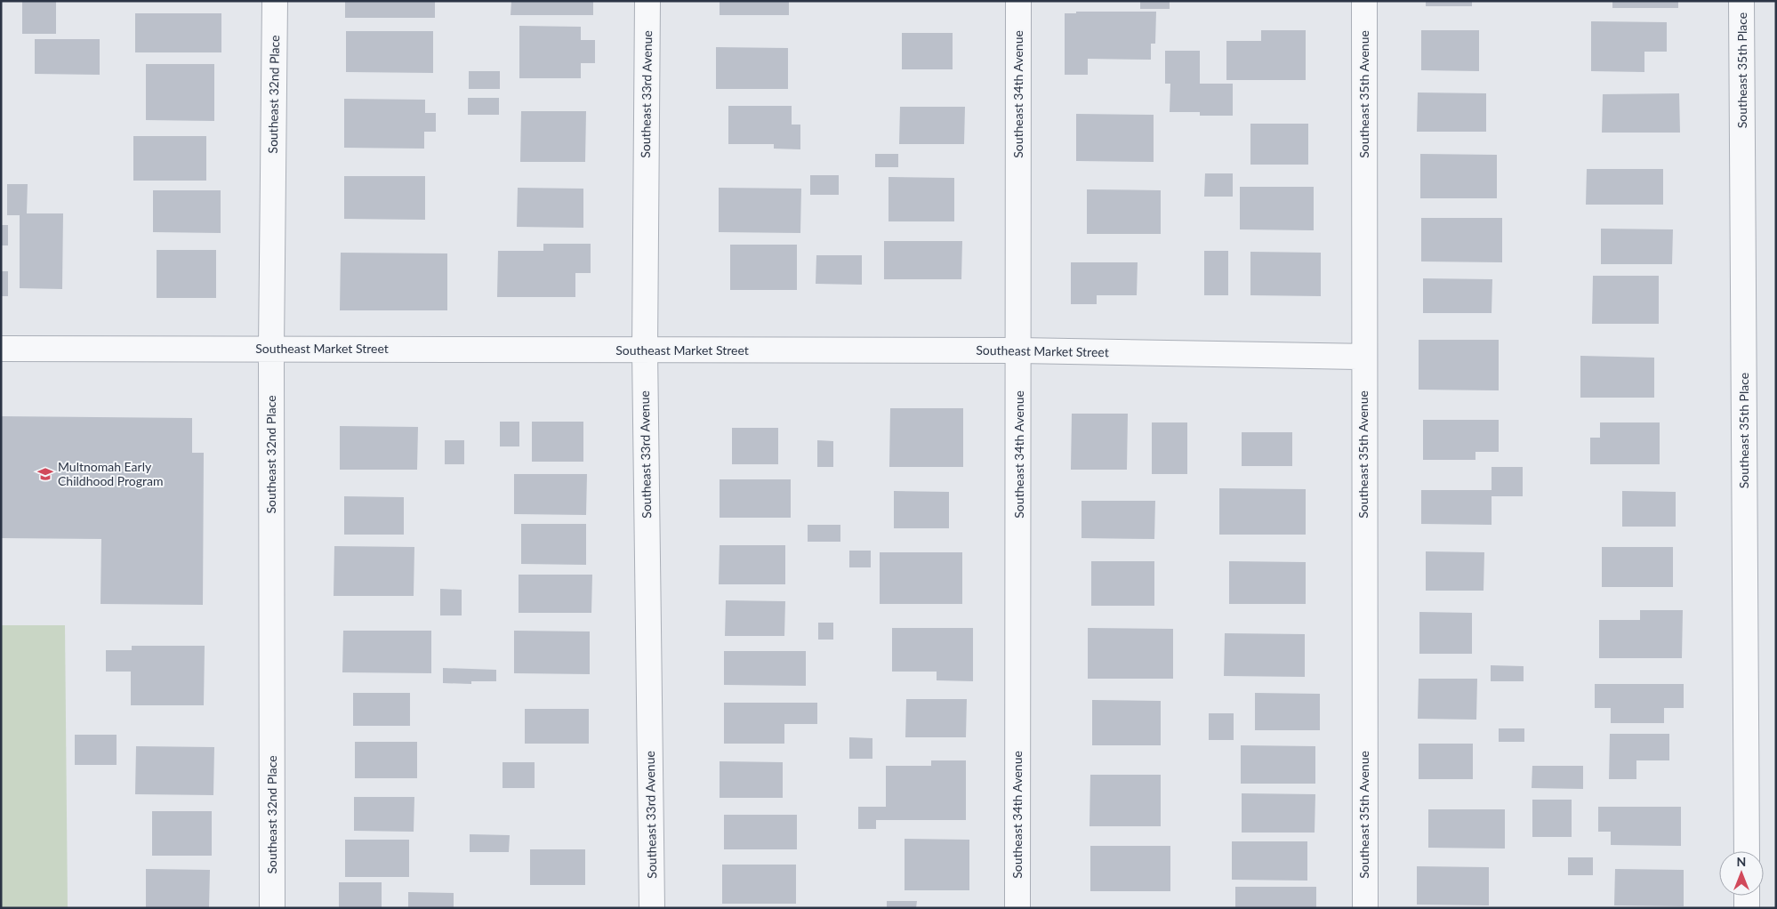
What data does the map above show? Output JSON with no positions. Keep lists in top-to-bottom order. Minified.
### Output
{"streets":{"street":["Southeast 35th Place","Southeast 32nd Place","Southeast 33rd Avenue","Southeast 34th Avenue","Southeast 35th Avenue","Southeast Market Street"]},"crossings":[["Southeast 32nd Place","Southeast Market Street"],["Southeast 33rd Avenue","Southeast Market Street"],["Southeast 34th Avenue","Southeast Market Street"],["Southeast 35th Avenue","Southeast Market Street"]],"places":{"school or university":["Multnomah Early Childhood Program"]},"north":"top"}
